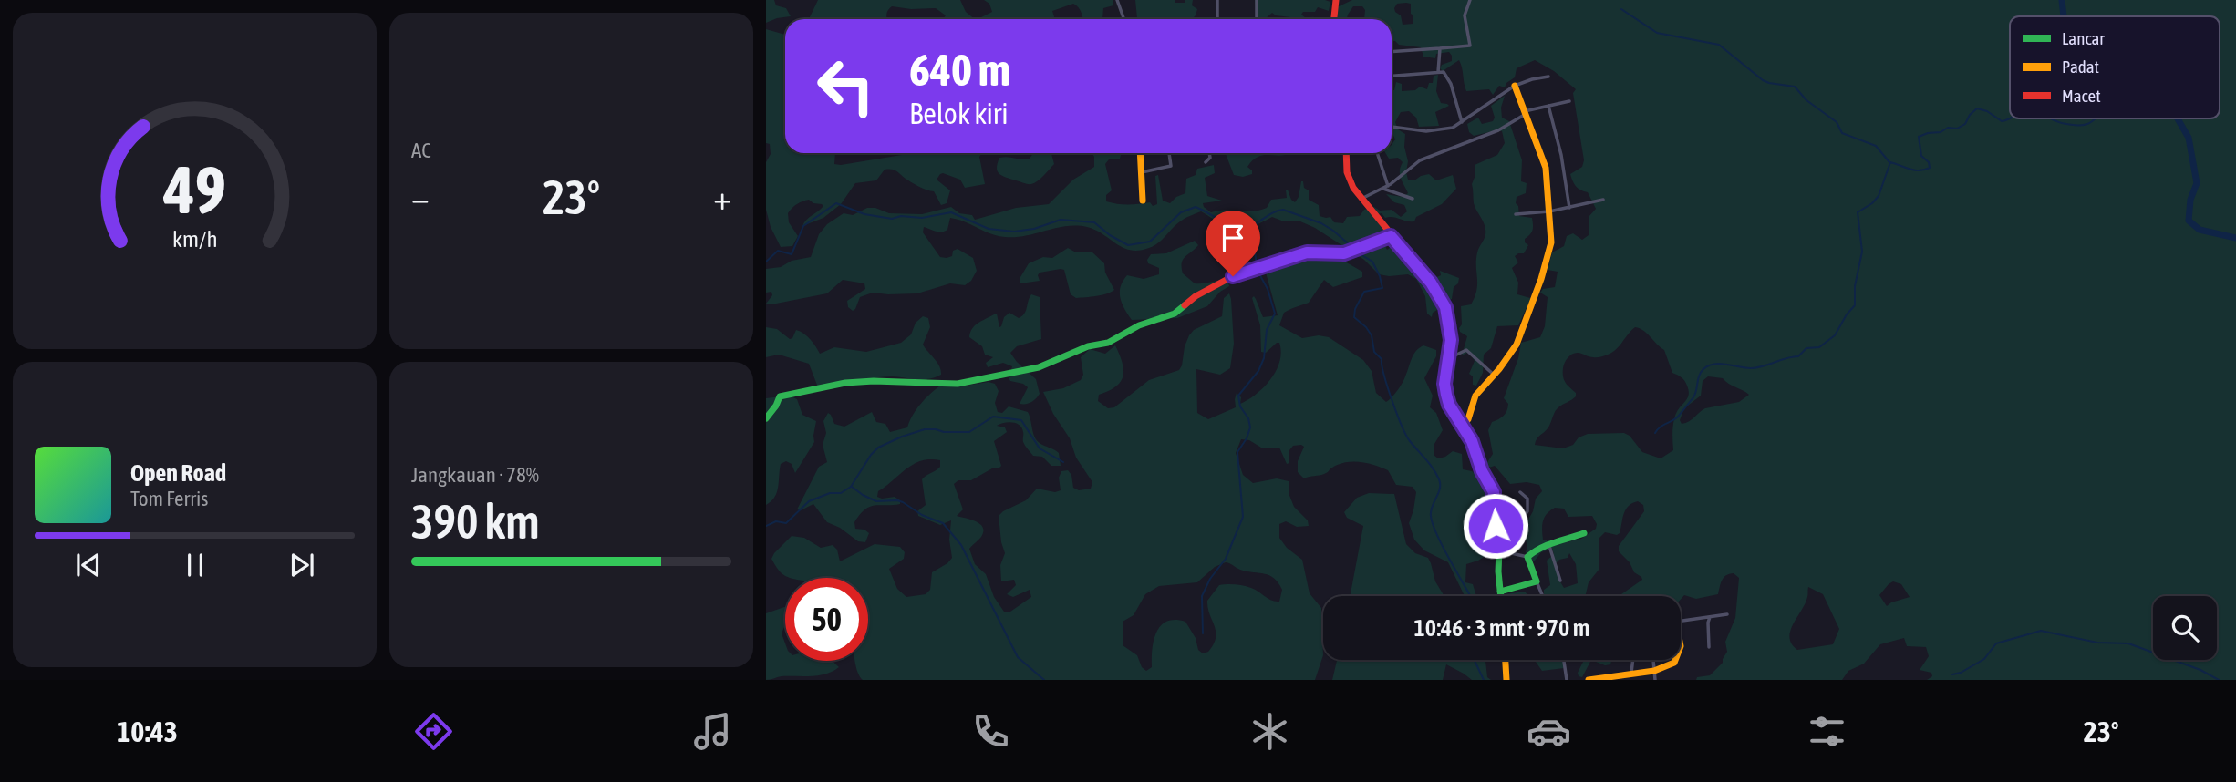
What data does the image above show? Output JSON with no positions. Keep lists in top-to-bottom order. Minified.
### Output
{"legend":["Lancar","Padat","Macet"],"page":{"tile":["AC",["Jangkauan · 78%","390 km"]],"turn":["640 m","Belok kiri"],"heat":["−","23°","+"],"song":["Open Road","Tom Ferris"],"limit":"50","trip":"10:46 · 3 mnt · 970 m","tabs":["10:43","23°"],"gauge":["49","km/h"]}}
